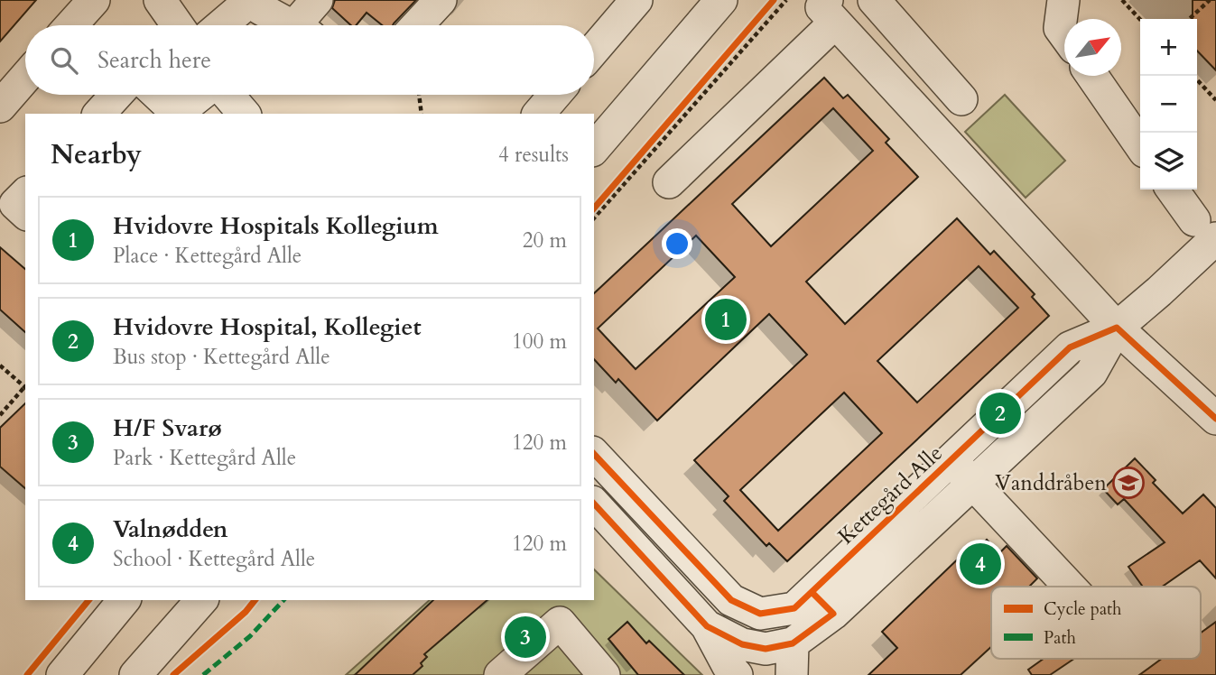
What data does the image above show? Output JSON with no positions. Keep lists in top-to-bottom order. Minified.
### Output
{"streets":{"street":["Kettegård Alle"]},"places":{"school or university":["Vanddråben"]},"legend":["Cycle path","Path"],"north":"top right","page":{"map_buttons":["+","−"],"search":"Search here","heading":["Nearby","4 results"],"list":[{"mark":"1","name":"Hvidovre Hospitals Kollegium","note":"Place · Kettegård Alle","value":"20 m"},{"mark":"2","name":"Hvidovre Hospital, Kollegiet","note":"Bus stop · Kettegård Alle","value":"100 m"},{"mark":"3","name":"H/F Svarø","note":"Park · Kettegård Alle","value":"120 m"},{"mark":"4","name":"Valnødden","note":"School · Kettegård Alle","value":"120 m"}],"pins":["1","2","4","3"]}}
